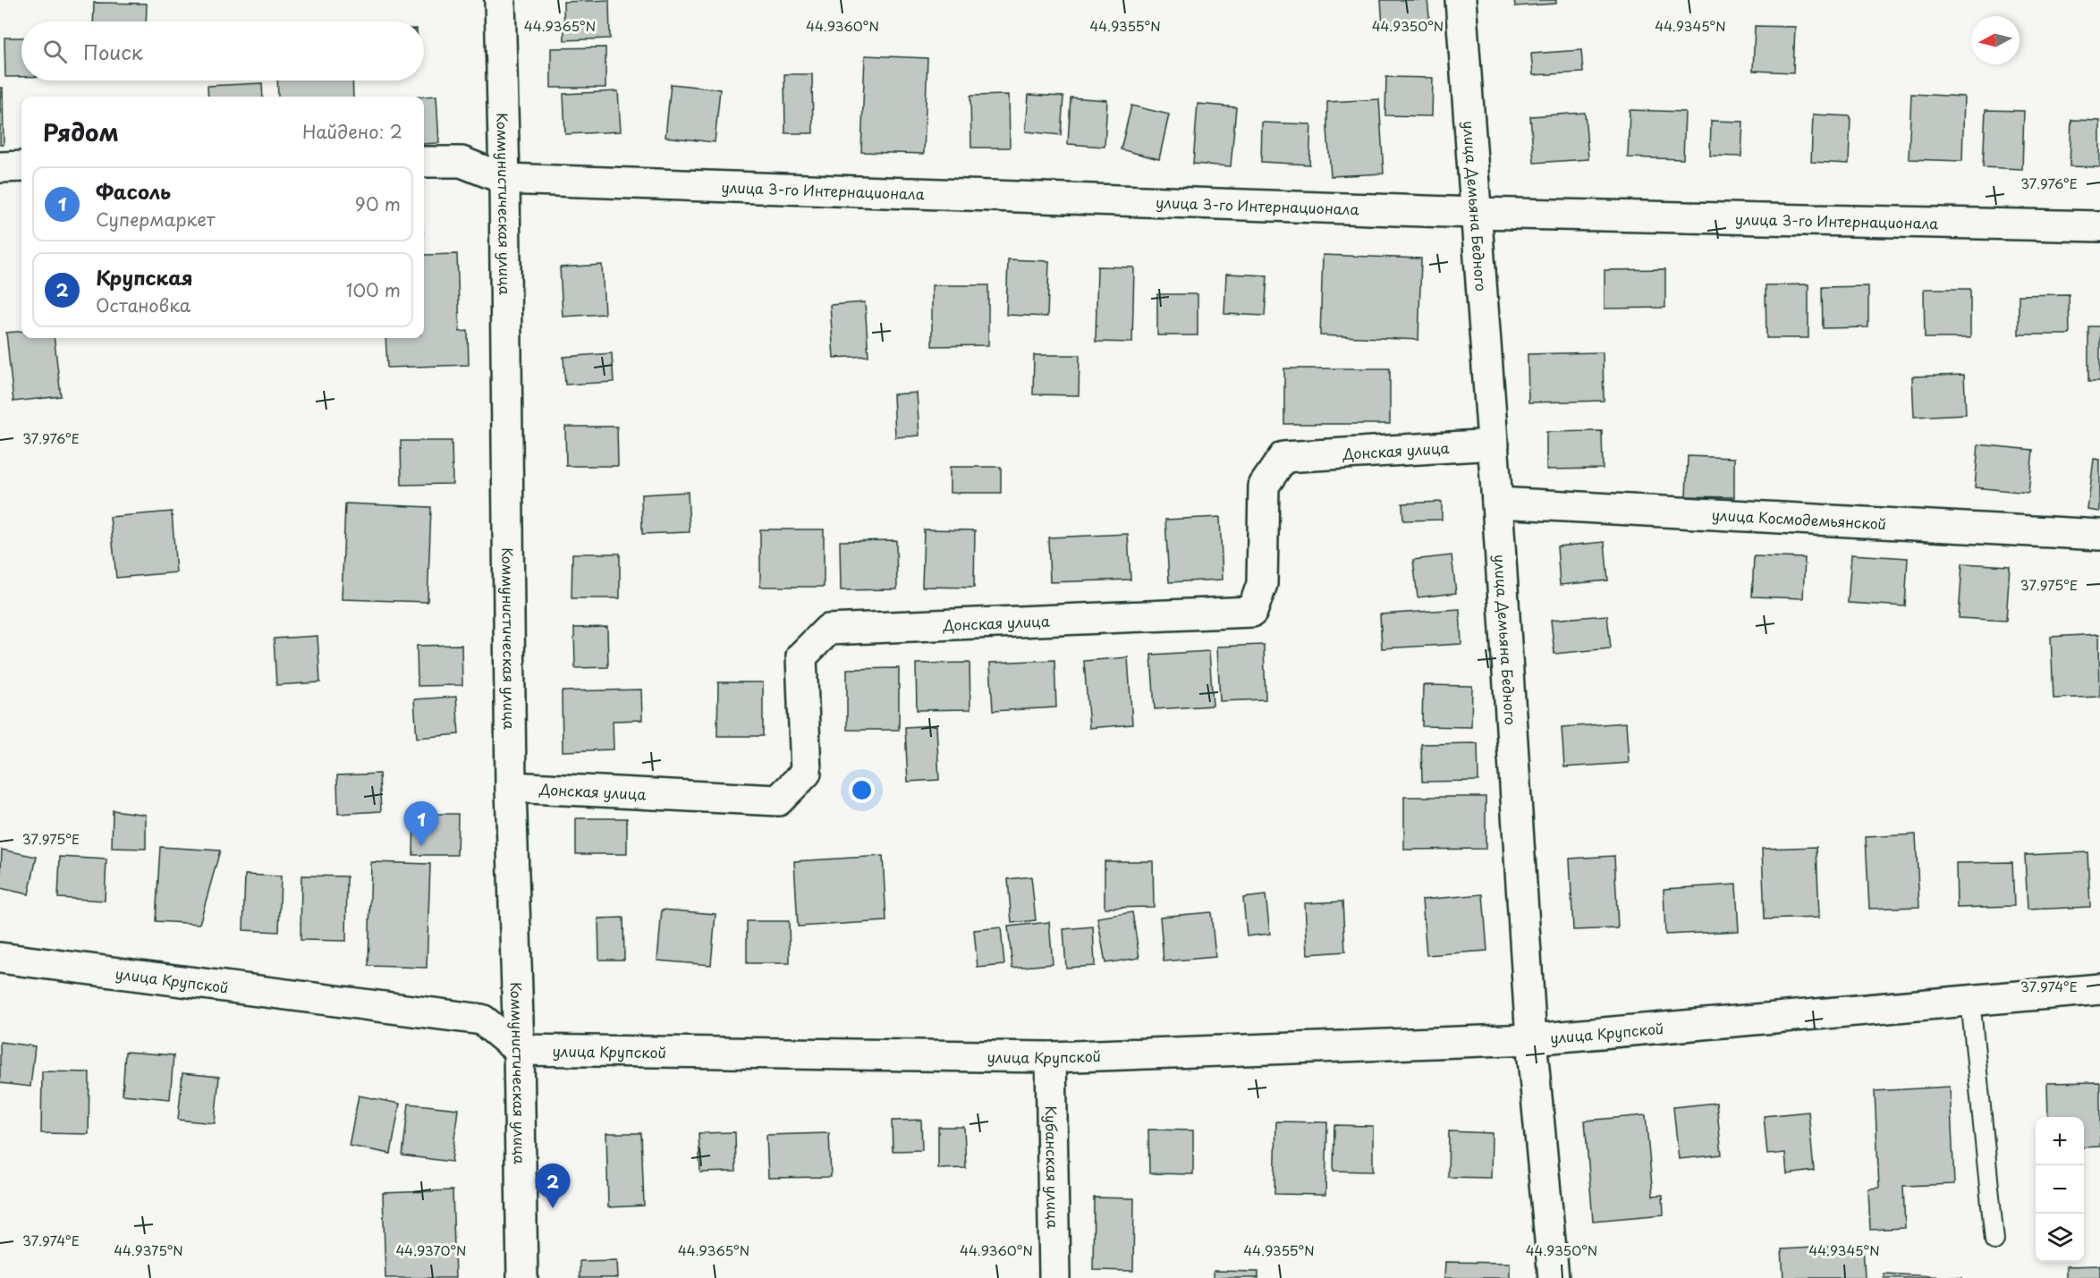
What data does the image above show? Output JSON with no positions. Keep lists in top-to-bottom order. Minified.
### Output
{"streets":{"street":["улица 3-го Интернационала","Коммунистическая улица","улица Демьяна Бедного","Донская улица","улица Космодемьянской","улица Крупской","Кубанская улица"]},"crossings":[["улица 3-го Интернационала","Коммунистическая улица"],["улица 3-го Интернационала","улица Демьяна Бедного"],["Коммунистическая улица","Донская улица"],["Коммунистическая улица","улица Крупской"],["улица Демьяна Бедного","Донская улица"],["улица Демьяна Бедного","улица Космодемьянской"],["улица Демьяна Бедного","улица Крупской"],["улица Крупской","Кубанская улица"]],"north":"left","page":{"search":"Поиск","heading":["Рядом","Найдено: 2"],"list":[{"mark":"1","name":"Фасоль","note":"Супермаркет","value":"90 m"},{"mark":"2","name":"Крупская","note":"Остановка","value":"100 m"}],"pins":["1","2"],"map_buttons":["+","−"]},"coordinates":["44.9365°N","44.9360°N","44.9355°N","44.9350°N","44.9345°N","37.976°E","37.975°E","37.974°E","44.9375°N","44.9370°N"]}
